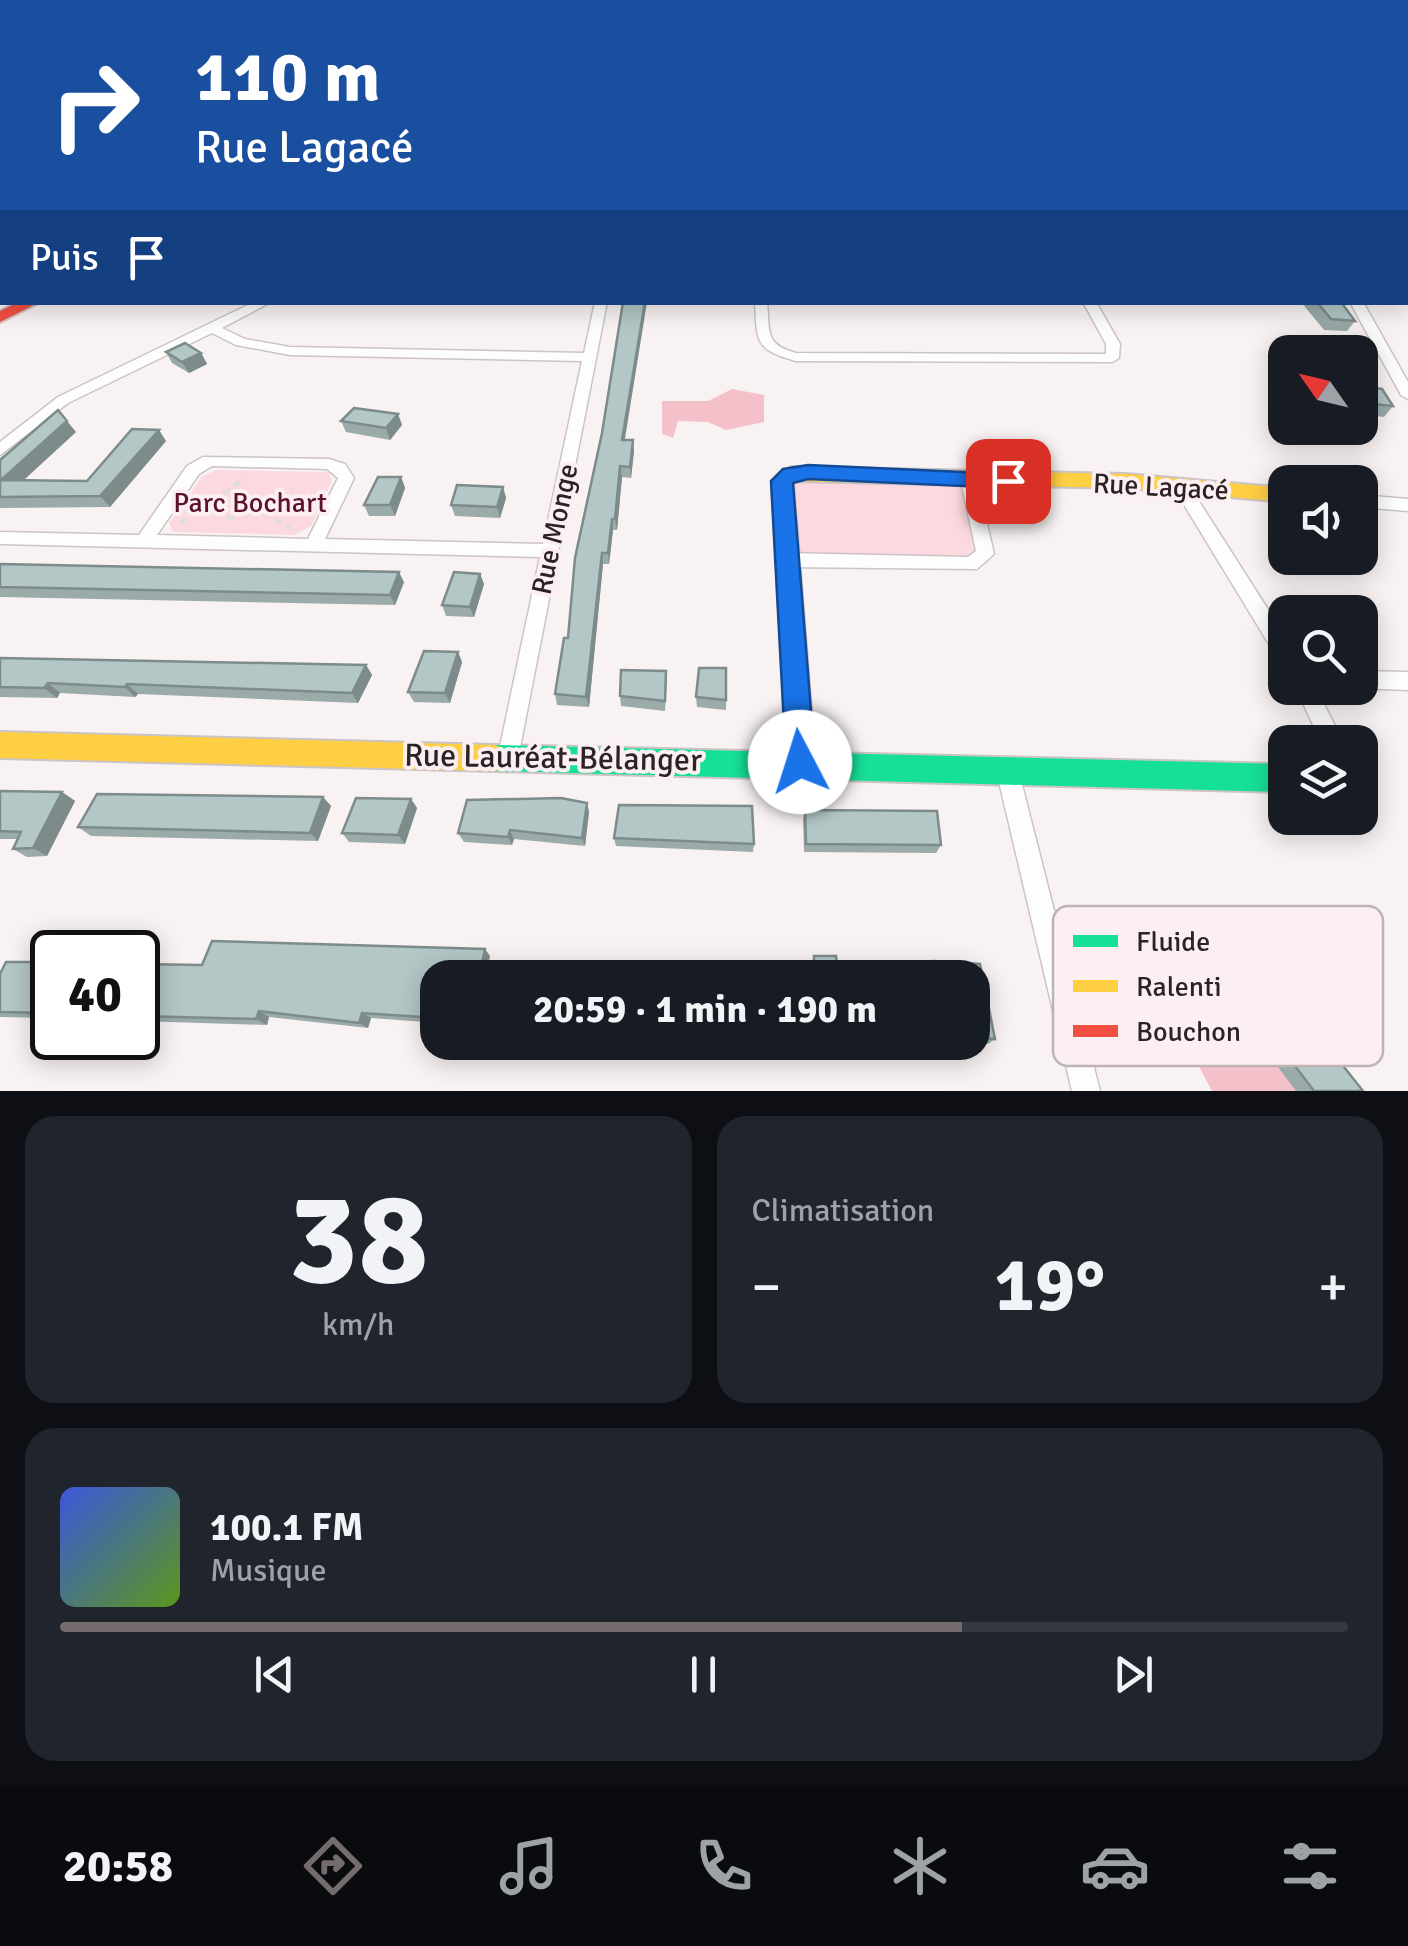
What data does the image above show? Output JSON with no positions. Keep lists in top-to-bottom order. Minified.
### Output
{"streets":{"street":["Rue Lagacé","Rue Monge","Rue Lauréat-Bélanger"]},"crossings":[["Rue Lagacé","Rue Lauréat-Bélanger"],["Rue Monge","Rue Lauréat-Bélanger"]],"parks":["Parc Bochart"],"legend":["Fluide","Ralenti","Bouchon"],"north":"top left","page":{"turn":["110 m","Rue Lagacé"],"then":"Puis","limit":"40","trip":"20:59 · 1 min · 190 m","tile":[["38","km/h"],"Climatisation"],"heat":["−","19°","+"],"song":["100.1 FM","Musique"],"tabs":"20:58"}}
